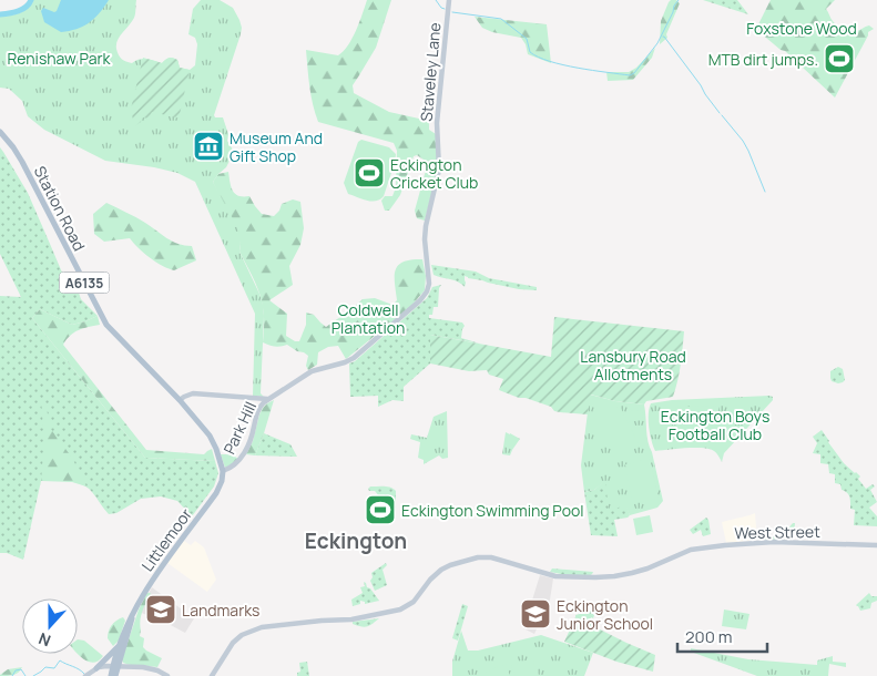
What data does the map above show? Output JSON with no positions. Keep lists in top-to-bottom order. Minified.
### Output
{"streets":{"main road":["Staveley Lane","Station Road","A6135","Park Hill","West Street","Littlemoor"]},"crossings":[["Staveley Lane","Park Hill"],["Station Road","A6135"],["A6135","Park Hill"],["A6135","Littlemoor"],["Park Hill","Littlemoor"]],"districts":["Eckington"],"parks":["Foxstone Wood","Renishaw Park","Coldwell Plantation","Lansbury Road Allotments","Eckington Boys Football Club"],"places":{"sports":["MTB dirt jumps.","Eckington Cricket Club","Eckington Swimming Pool"],"museum":["Museum And Gift Shop"],"school or university":["Landmarks","Eckington Junior School"]},"scale_bar":"200 m","north":"bottom"}
